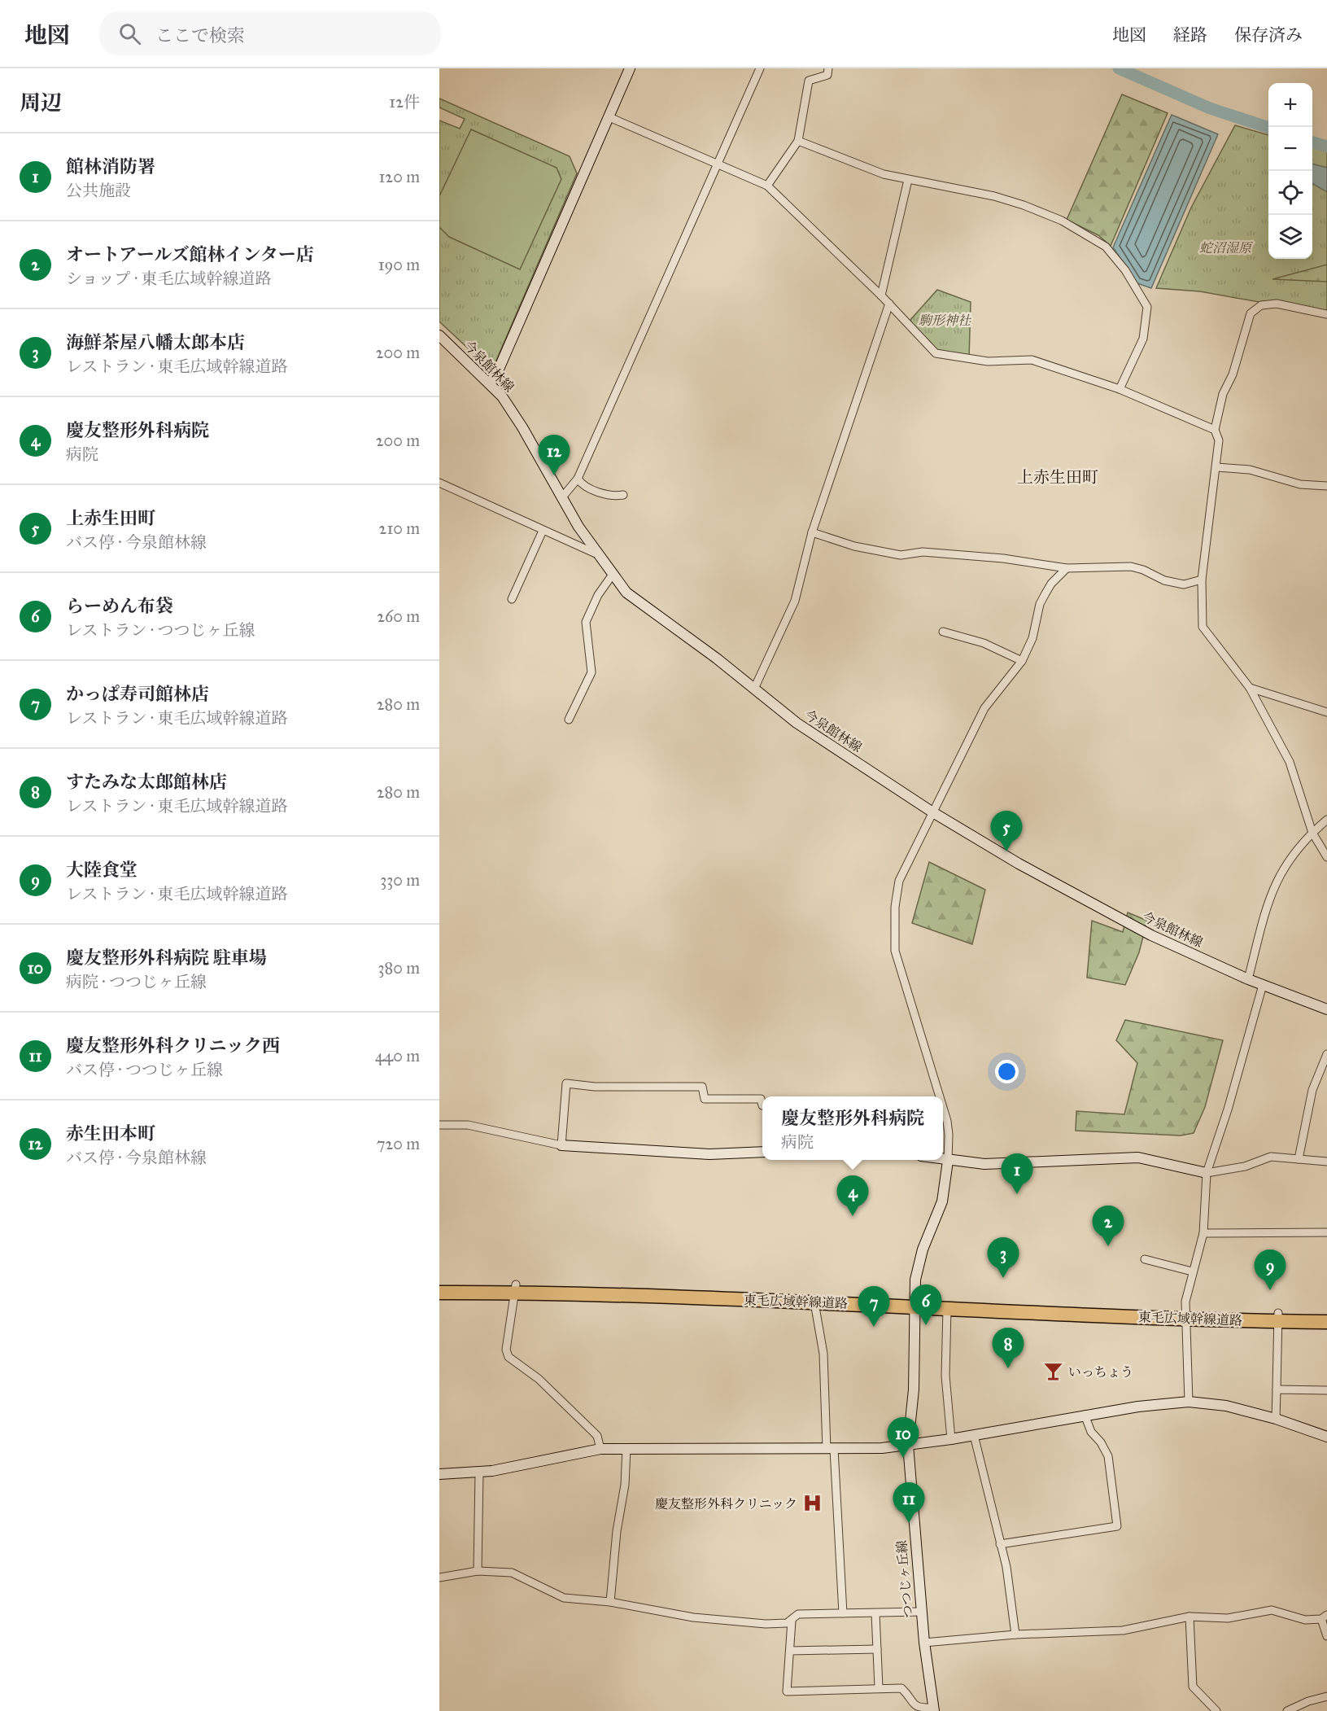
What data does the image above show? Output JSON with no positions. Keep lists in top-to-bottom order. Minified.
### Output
{"streets":{"highway":["東毛広域幹線道路"],"street":["今泉館林線","つつじヶ丘線"]},"crossings":[["東毛広域幹線道路","つつじヶ丘線"]],"districts":["上赤生田町"],"parks":["蛇沼湿原","駒形神社"],"places":{"bar":["いっちょう"],"hospital":["慶友整形外科クリニック"]},"page":{"header":"地図","search":"ここで検索","nav":["地図","経路","保存済み"],"heading":["周辺","12件"],"map_buttons":["+","−"],"list":[{"mark":"1","name":"館林消防署","note":"公共施設","value":"120 m"},{"mark":"2","name":"オートアールズ館林インター店","note":"ショップ · 東毛広域幹線道路","value":"190 m"},{"mark":"3","name":"海鮮茶屋八幡太郎本店","note":"レストラン · 東毛広域幹線道路","value":"200 m"},{"mark":"4","name":"慶友整形外科病院","note":"病院","value":"200 m"},{"mark":"5","name":"上赤生田町","note":"バス停 · 今泉館林線","value":"210 m"},{"mark":"6","name":"らーめん布袋","note":"レストラン · つつじヶ丘線","value":"260 m"},{"mark":"7","name":"かっぱ寿司館林店","note":"レストラン · 東毛広域幹線道路","value":"280 m"},{"mark":"8","name":"すたみな太郎館林店","note":"レストラン · 東毛広域幹線道路","value":"280 m"},{"mark":"9","name":"大陸食堂","note":"レストラン · 東毛広域幹線道路","value":"330 m"},{"mark":"10","name":"慶友整形外科病院 駐車場","note":"病院 · つつじヶ丘線","value":"380 m"},{"mark":"11","name":"慶友整形外科クリニック西","note":"バス停 · つつじヶ丘線","value":"440 m"},{"mark":"12","name":"赤生田本町","note":"バス停 · 今泉館林線","value":"720 m"}],"pins":["12","5","1","4","2","3","9","6","7","8","10","11"],"popup":["慶友整形外科病院","病院"]}}
